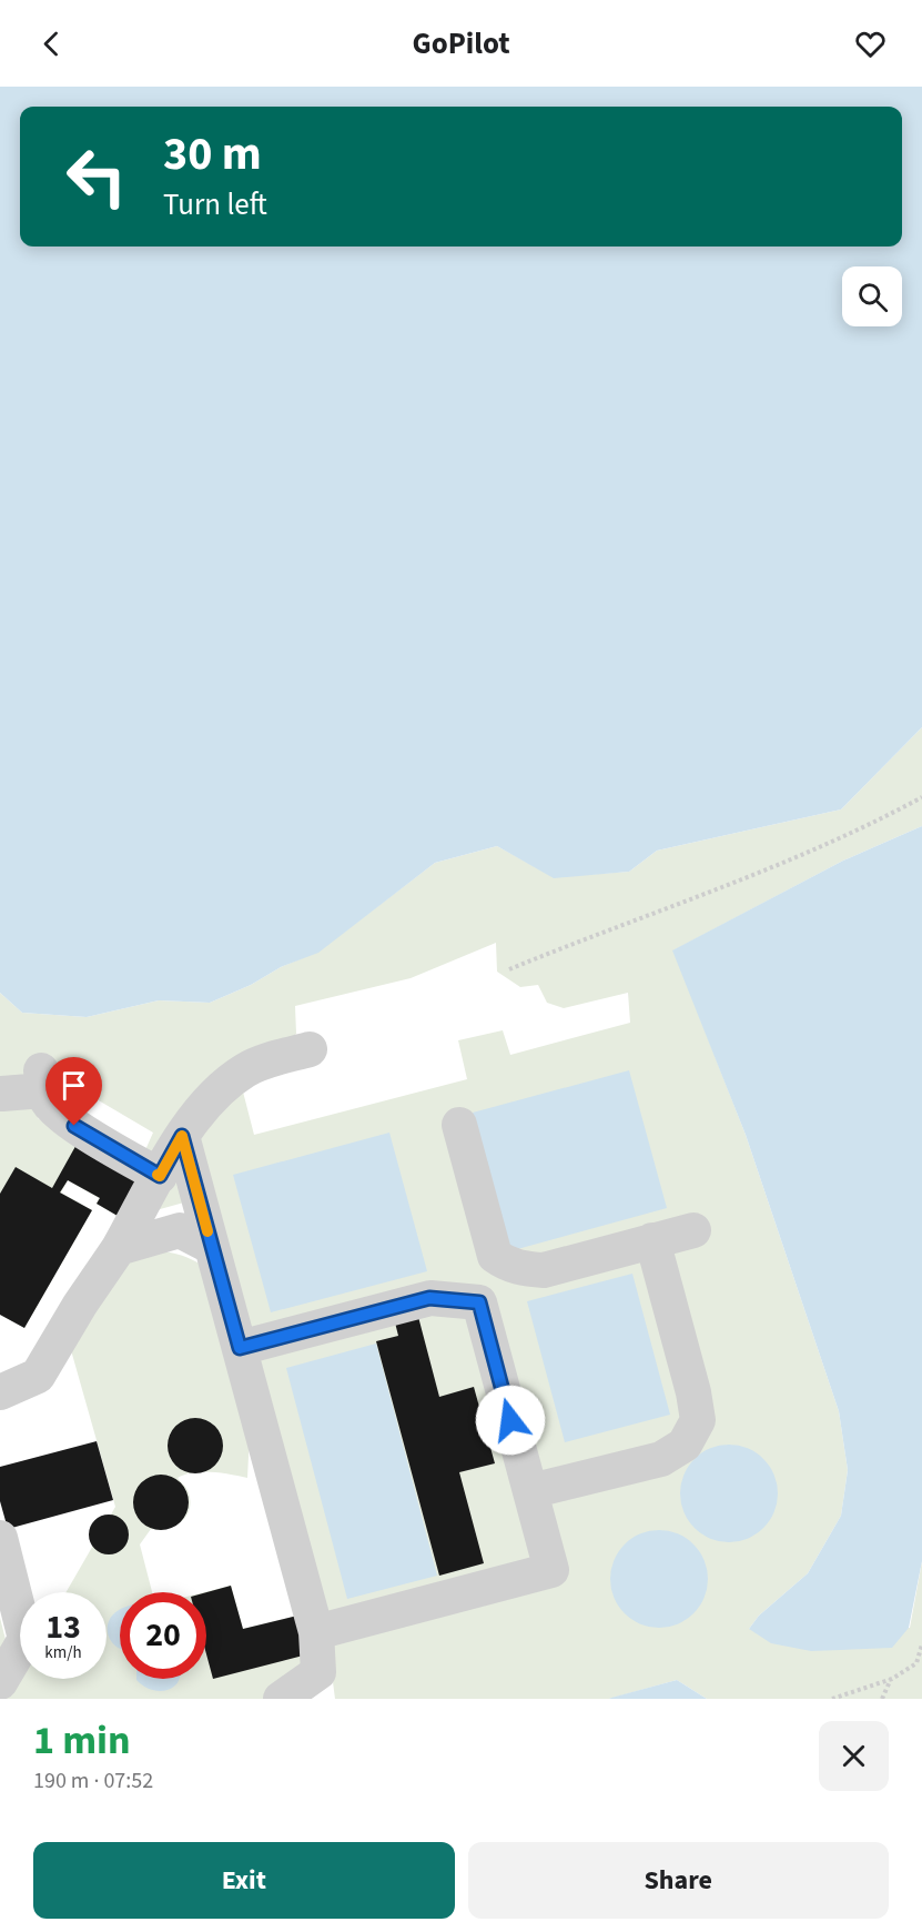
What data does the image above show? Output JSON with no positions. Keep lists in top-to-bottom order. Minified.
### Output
{"page":{"header":"GoPilot","turn":["30 m","Turn left"],"speed":"13 km/h","limit":"20","heading":["1 min","190 m · 07:52"],"buttons":["Exit","Share"]}}
